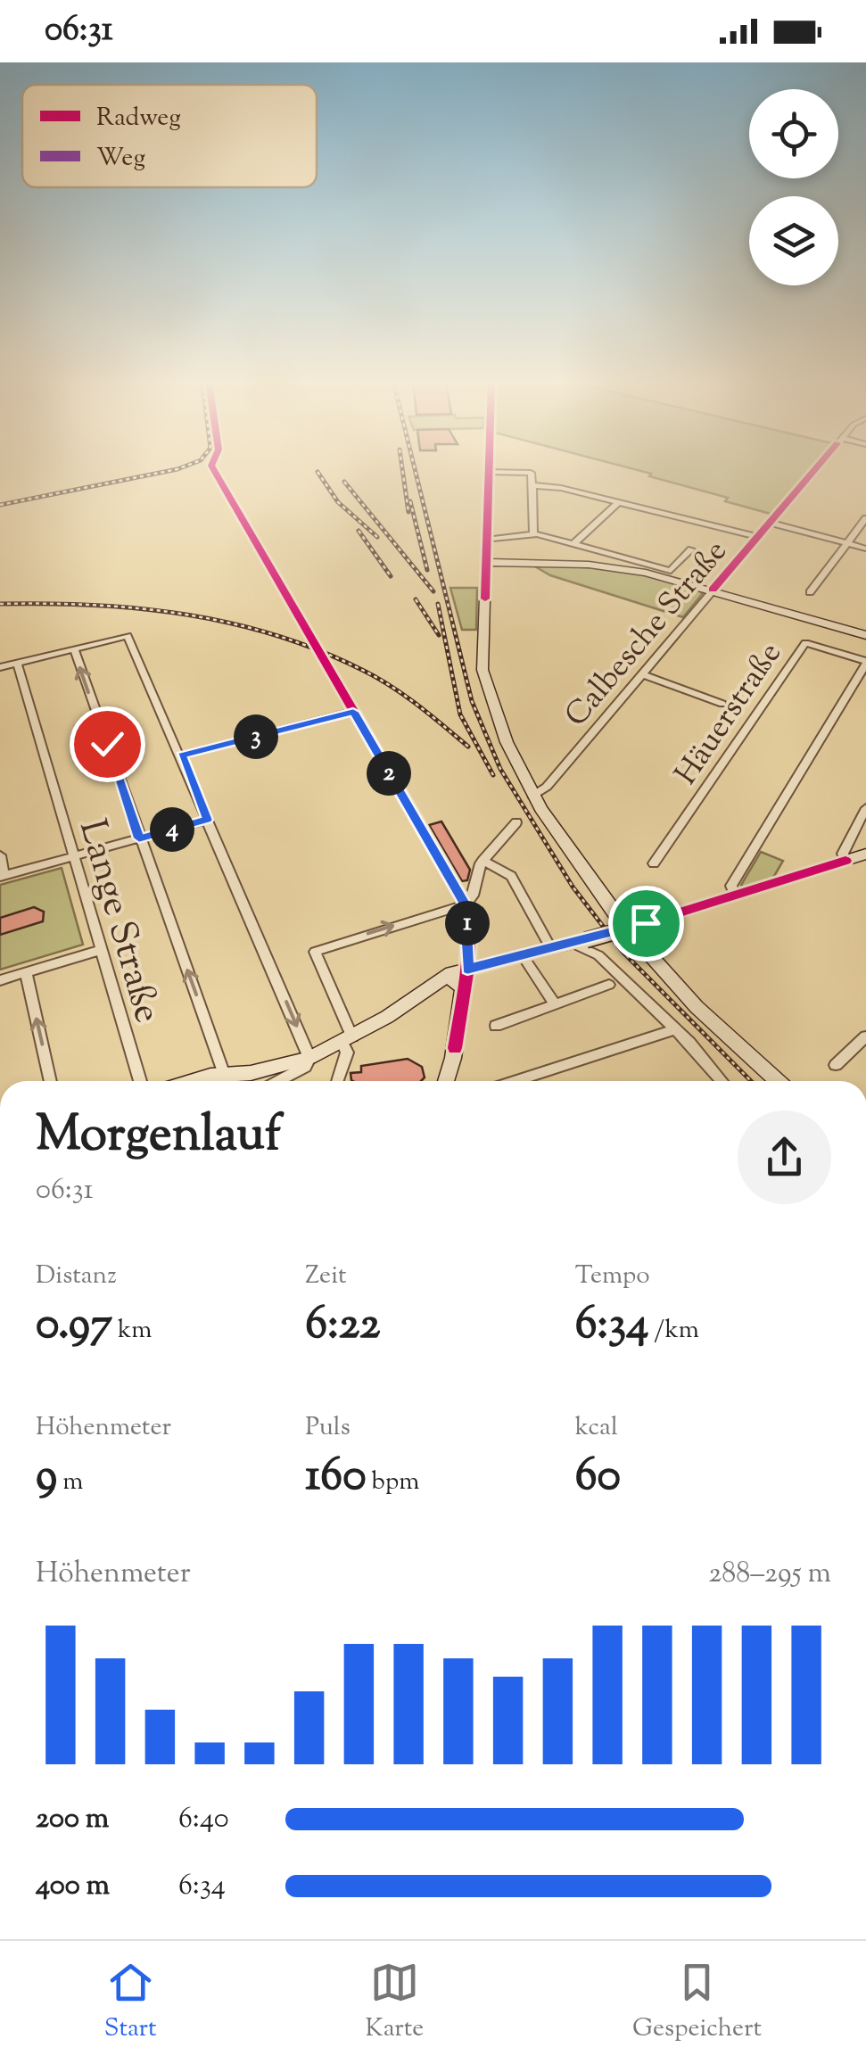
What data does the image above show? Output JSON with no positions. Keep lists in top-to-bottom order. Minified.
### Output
{"streets":{"street":["Calbesche Straße","Häuerstraße","Lange Straße"]},"legend":["Radweg","Weg"],"page":{"status":"06:31","pins":["3","2","4","1"],"heading":["Morgenlauf","06:31"],"stats":[["Distanz","0.97 km"],["Zeit","6:22"],["Tempo","6:34 /km"],["Höhenmeter","9 m"],["Puls","160 bpm"],["kcal","60"]],"chart":["Höhenmeter","288–295 m"],"list":[{"name":"200 m","note":"6:40"},{"name":"400 m","note":"6:34"}],"tabs":["Start","Karte","Gespeichert"]}}
